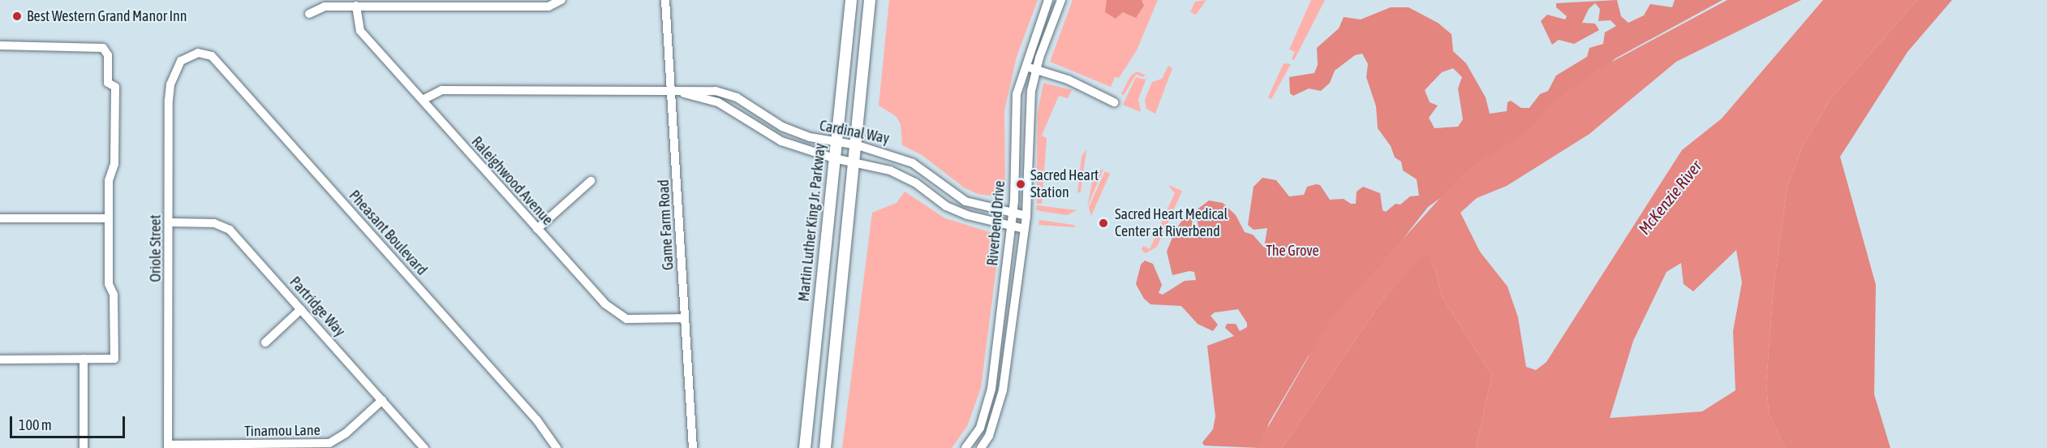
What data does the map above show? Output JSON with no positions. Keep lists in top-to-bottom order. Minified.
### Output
{"streets":{"main road":["Martin Luther King Jr. Parkway"],"street":["Cardinal Way","Raleighwood Avenue","Riverbend Drive","Game Farm Road","Pheasant Boulevard","Oriole Street","Partridge Way","Tinamou Lane"]},"crossings":[["Cardinal Way","Raleighwood Avenue"],["Cardinal Way","Martin Luther King Jr. Parkway"],["Cardinal Way","Riverbend Drive"],["Cardinal Way","Game Farm Road"],["Raleighwood Avenue","Game Farm Road"],["Pheasant Boulevard","Oriole Street"],["Oriole Street","Partridge Way"],["Oriole Street","Tinamou Lane"],["Partridge Way","Tinamou Lane"]],"water":["McKenzie River"],"parks":["The Grove"],"places":["Best Western Grand Manor Inn","Sacred Heart Station","Sacred Heart Medical Center at Riverbend"],"scale_bar":"100 m"}
